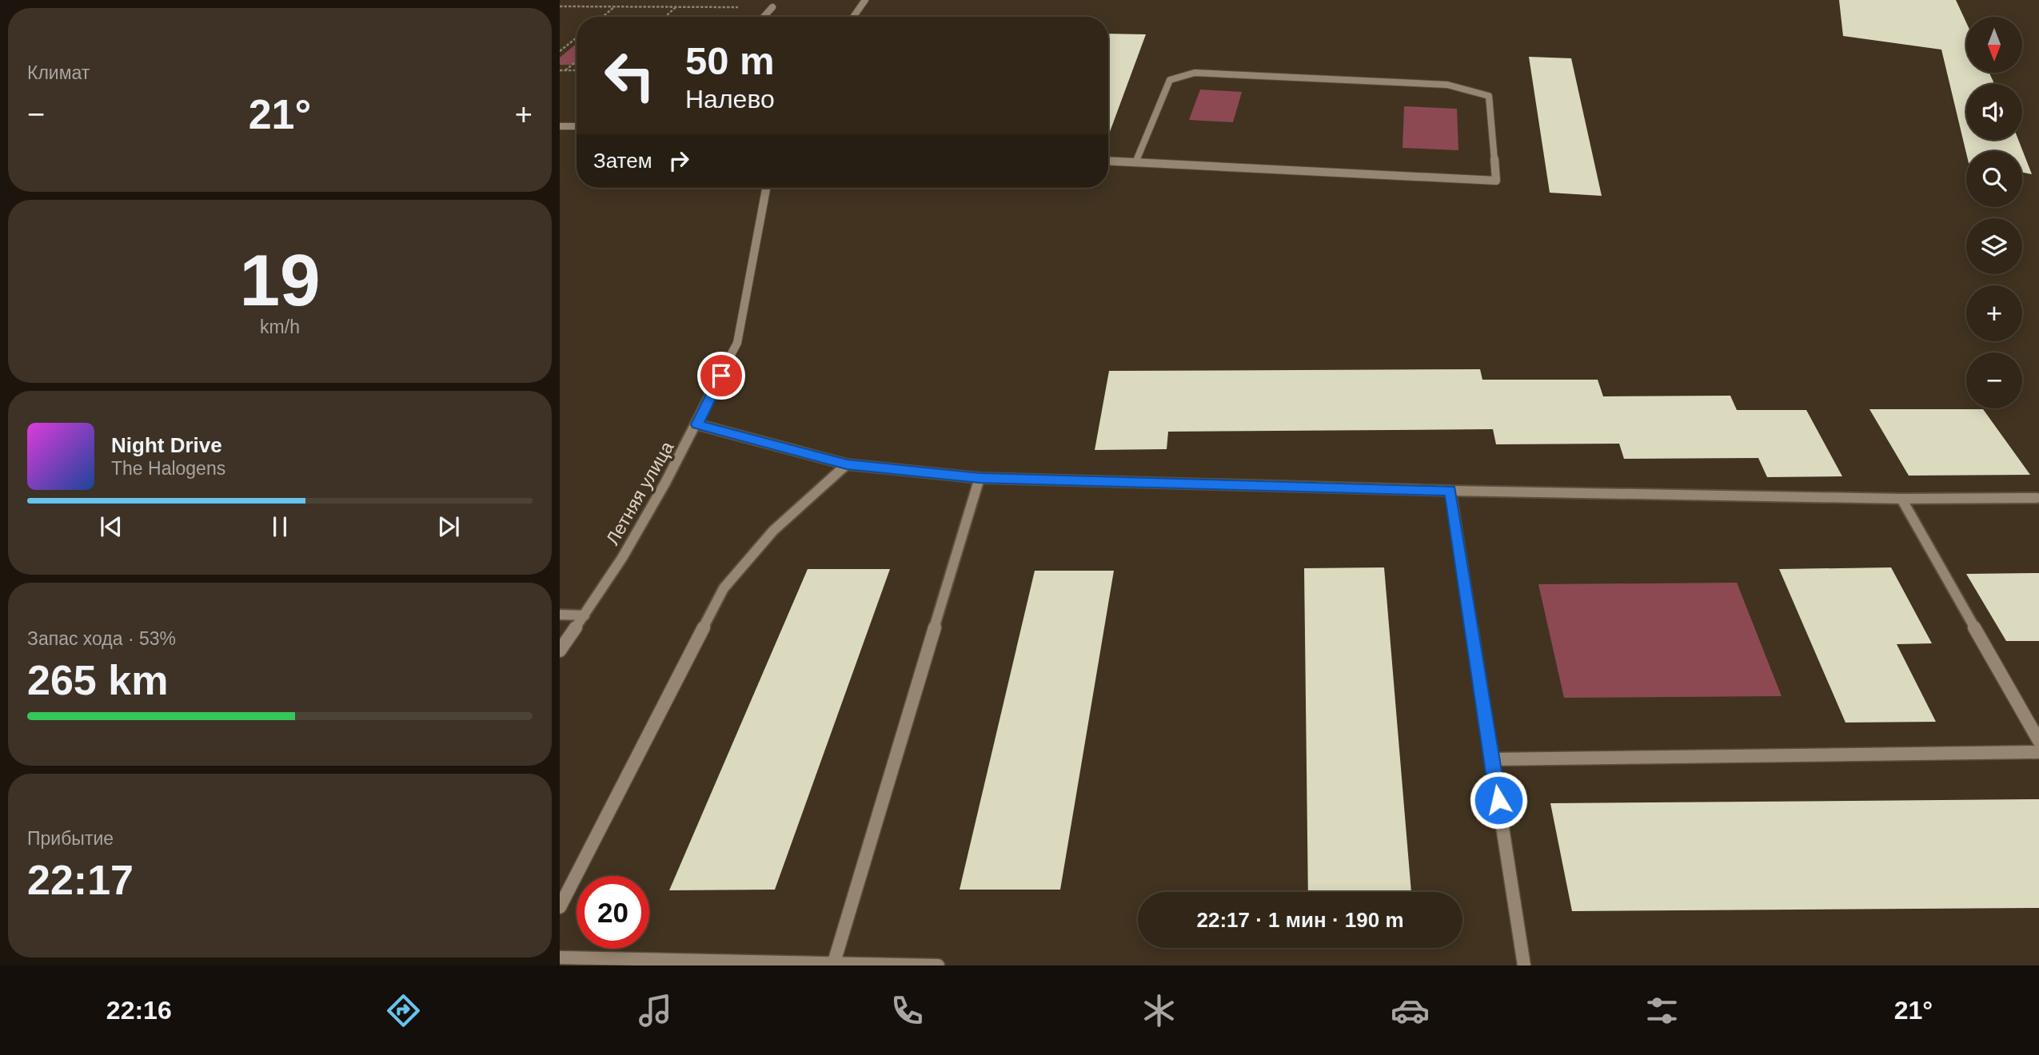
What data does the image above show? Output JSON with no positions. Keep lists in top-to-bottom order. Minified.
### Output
{"streets":{"street":["Летняя улица"]},"north":"bottom","page":{"tile":["Климат",["19","km/h"],["Запас хода · 53%","265 km"],["Прибытие","22:17"]],"map_buttons":["+","−"],"turn":["50 m","Налево"],"heat":["−","21°","+"],"then":"Затем","song":["Night Drive","The Halogens"],"limit":"20","trip":"22:17 · 1 мин · 190 m","tabs":["22:16","21°"]}}
